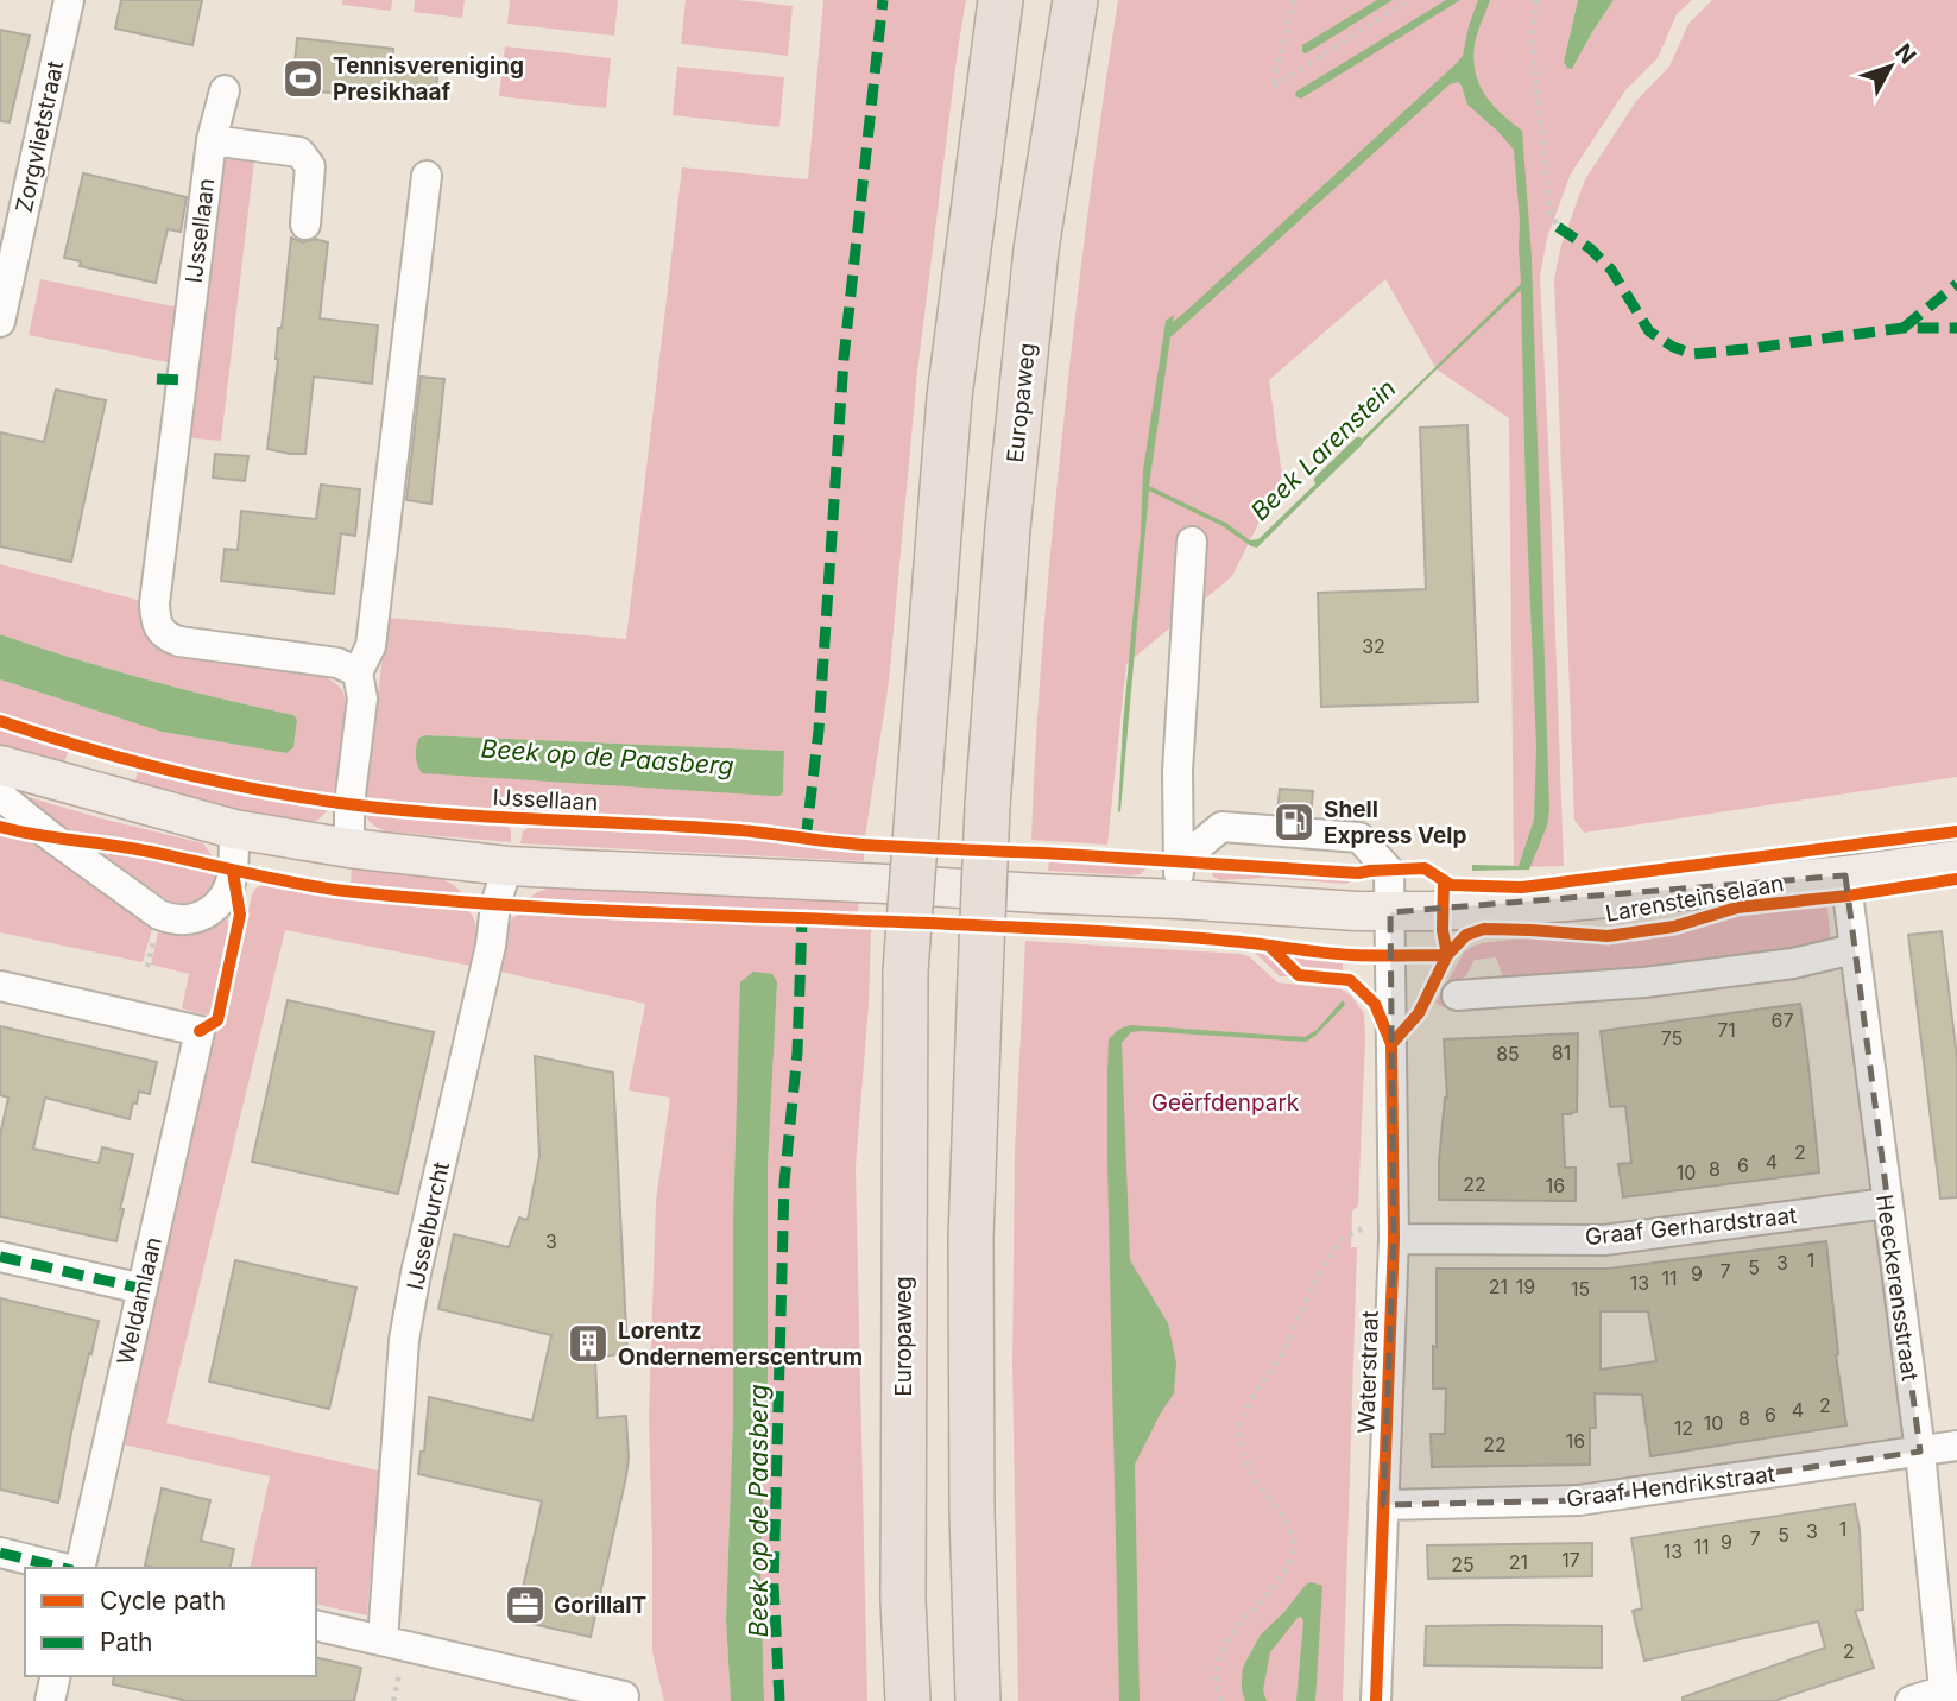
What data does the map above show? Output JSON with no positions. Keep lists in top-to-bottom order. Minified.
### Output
{"streets":{"highway":["Europaweg"],"main road":["Larensteinselaan"],"street":["Zorgvlietstraat","IJssellaan","IJsselburcht","Graaf Gerhardstraat","Heeckerensstraat","Weldamlaan","Waterstraat","Graaf Hendrikstraat"]},"crossings":[["Larensteinselaan","IJsselburcht"],["Larensteinselaan","Heeckerensstraat"],["Larensteinselaan","Waterstraat"],["Graaf Gerhardstraat","Heeckerensstraat"],["Graaf Gerhardstraat","Waterstraat"],["Heeckerensstraat","Graaf Hendrikstraat"],["Waterstraat","Graaf Hendrikstraat"]],"water":["Beek Larenstein","Beek op de Paasberg"],"parks":["Geërfdenpark"],"places":{"sports":["Tennisvereniging Presikhaaf"],"fuel station":["Shell Express Velp"],"building":["Lorentz Ondernemerscentrum"],"office":["GorillaIT"]},"house_numbers":["32","67","71","75","81","85","2","4","6","8","10","22","16","3","1","3","5","7","9","11","13","21","19","15","2","4","6","8","10","12","16","22","1","3","5","7","9","11","13","17","21","25","2"],"legend":["Cycle path","Path"],"north":"top right"}
